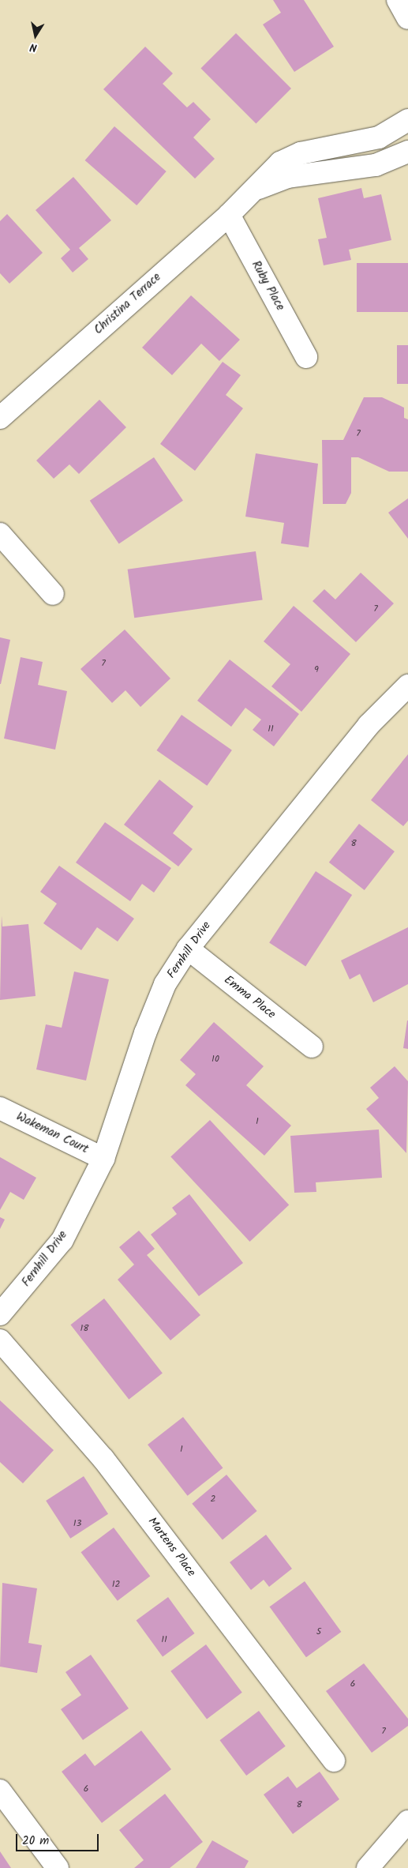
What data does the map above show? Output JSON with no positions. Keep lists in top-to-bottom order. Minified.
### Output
{"streets":{"street":["Ruby Place","Christina Terrace","Fernhill Drive","Emma Place","Wakeman Court","Martens Place"]},"crossings":[["Ruby Place","Christina Terrace"],["Fernhill Drive","Emma Place"],["Fernhill Drive","Wakeman Court"]],"house_numbers":["7","7","7","9","11","8","10","1","18","1","2","13","12","5","11","6","7","6","8"],"scale_bar":"20 m","north":"bottom"}
